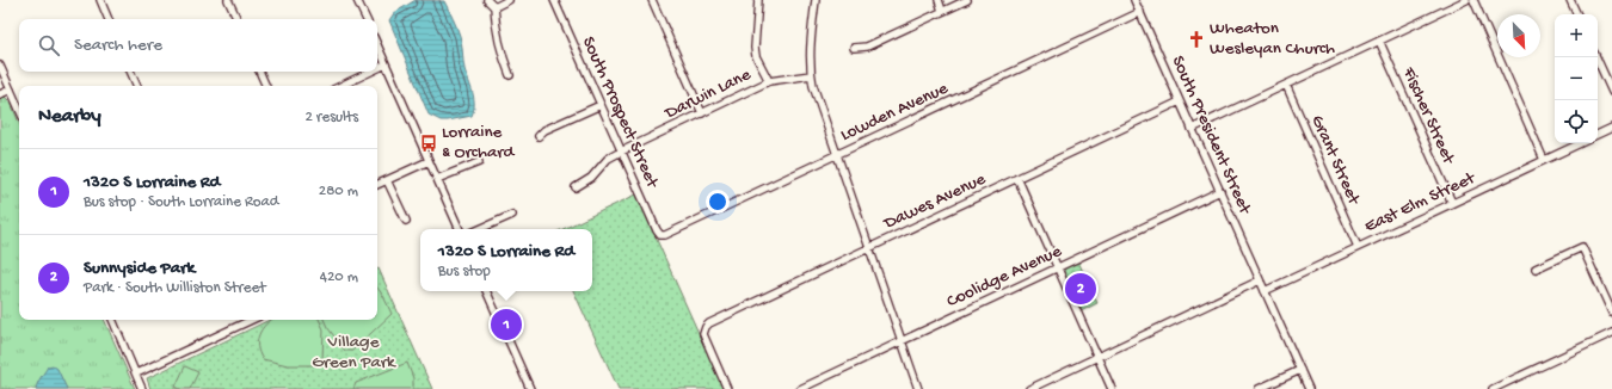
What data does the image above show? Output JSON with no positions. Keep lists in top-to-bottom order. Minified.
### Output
{"streets":{"street":["Darwin Lane","South Prospect Street","Lowden Avenue","Fischer Street","South President Street","Grant Street","Dawes Avenue","East Elm Street","Coolidge Avenue"]},"crossings":[["Darwin Lane","South Prospect Street"],["South Prospect Street","Lowden Avenue"],["Lowden Avenue","South President Street"],["Fischer Street","East Elm Street"],["South President Street","Dawes Avenue"],["South President Street","East Elm Street"],["South President Street","Coolidge Avenue"],["Grant Street","East Elm Street"]],"parks":["Village Green Park"],"places":{"church":["Wheaton Wesleyan Church"],"bus stop":["Lorraine & Orchard"]},"north":"bottom right","page":{"map_buttons":["+","−"],"search":"Search here","heading":["Nearby","2 results"],"list":[{"mark":"1","name":"1320 S Lorraine Rd","note":"Bus stop · South Lorraine Road","value":"280 m"},{"mark":"2","name":"Sunnyside Park","note":"Park · South Williston Street","value":"420 m"}],"popup":["1320 S Lorraine Rd","Bus stop"],"pins":["2","1"]}}
